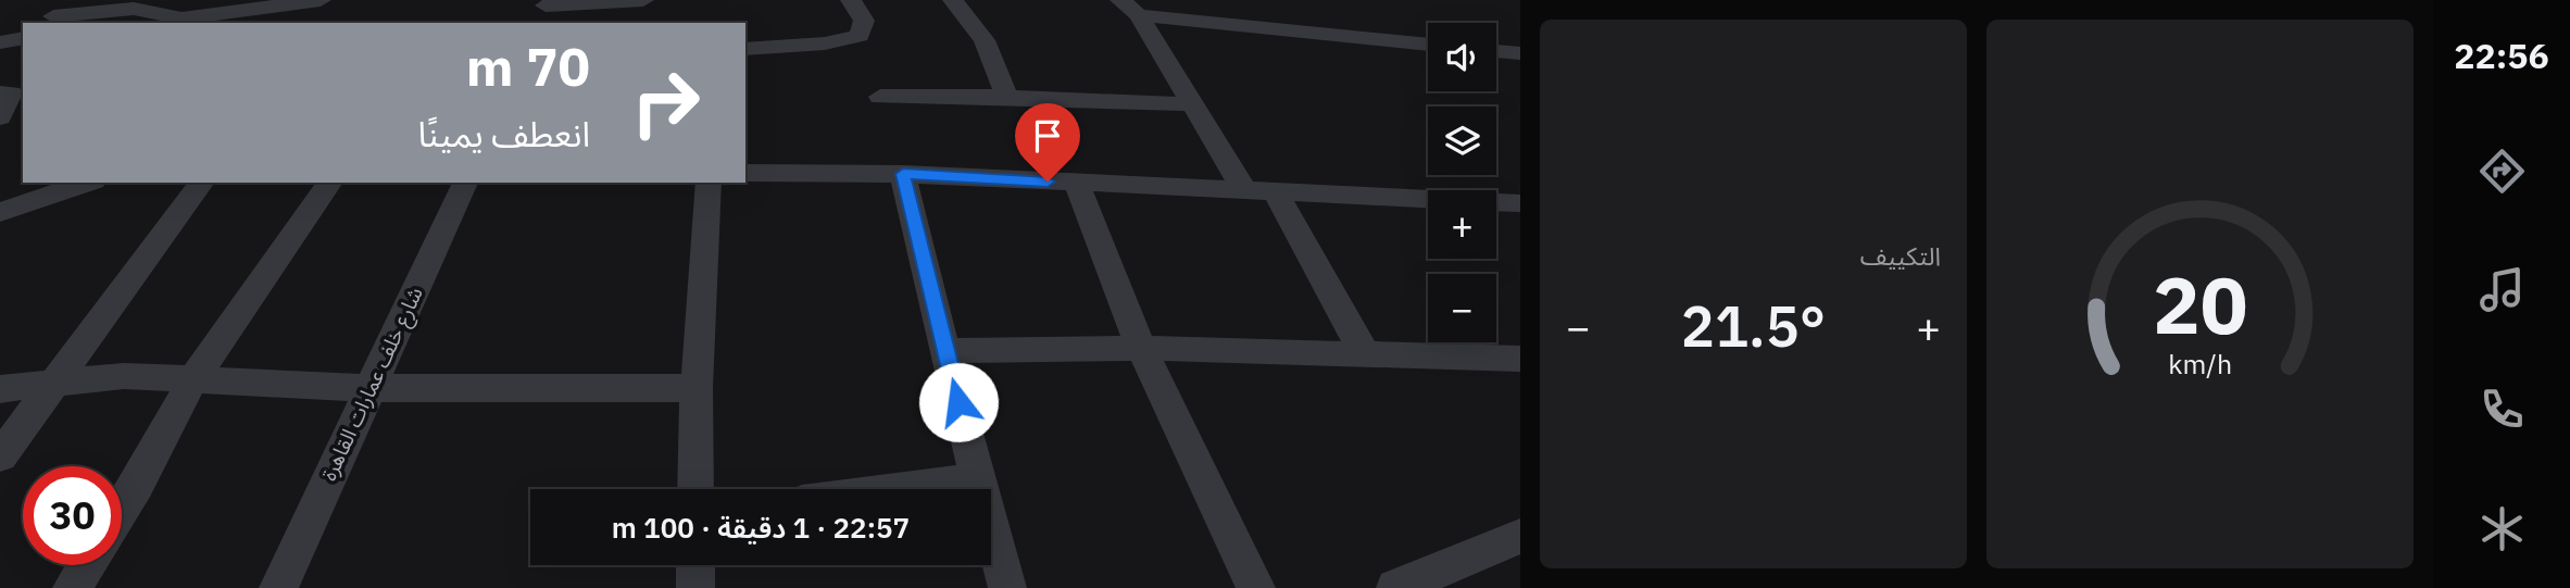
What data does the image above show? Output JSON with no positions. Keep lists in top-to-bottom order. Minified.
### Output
{"streets":{"street":["شارع خلف عمارات القاهرة"]},"page":{"tabs":"22:56","tile":"التكييف","map_buttons":["+","−"],"turn":["70 m","انعطف يمينًا"],"heat":["−","21.5°","+"],"limit":"30","trip":"22:57 · 1 دقيقة · 100 m","gauge":["20","km/h"]}}
